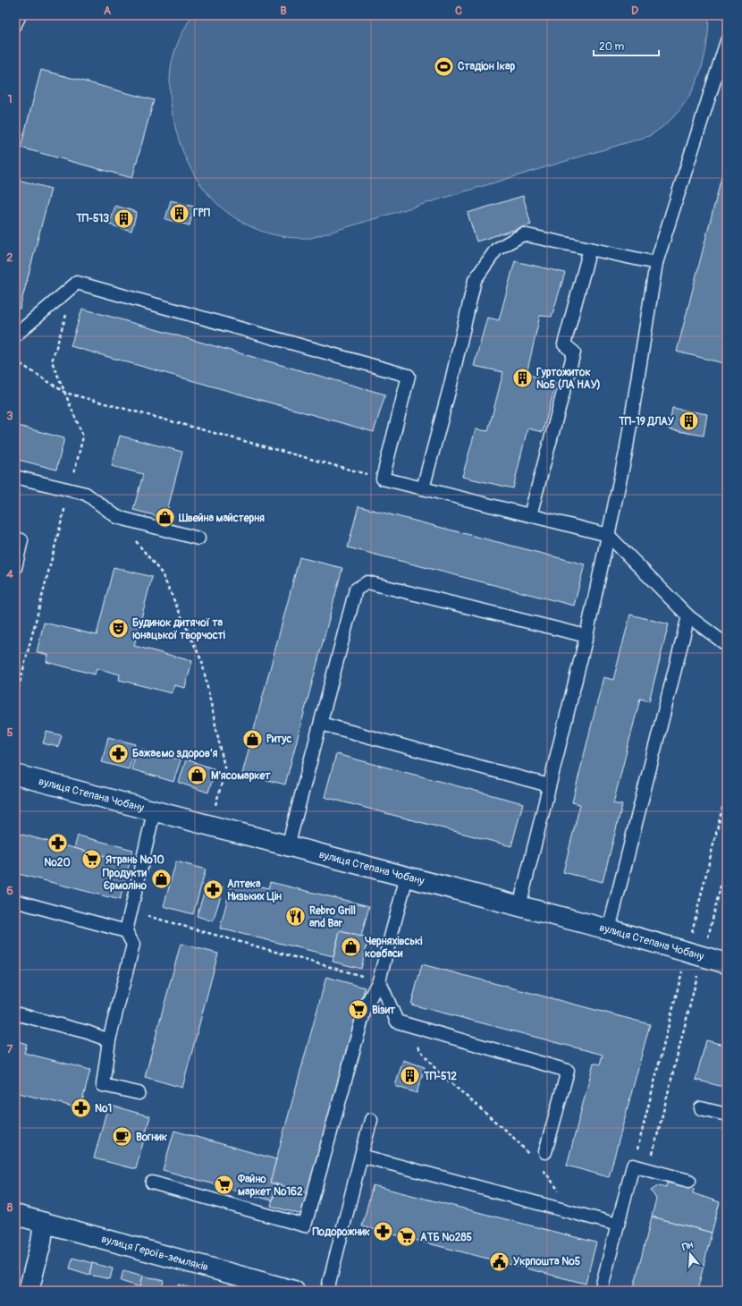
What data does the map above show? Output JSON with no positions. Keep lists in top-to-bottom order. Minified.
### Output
{"streets":{"street":["вулиця Степана Чобану","вулиця Героїв-земляків"]},"places":{"sports":["Стадіон Ікар"],"building":["ГРП","ТП-513","Гуртожиток №5 (ЛА НАУ)","ТП-19 ДЛАУ","ТП-512"],"shop":["Швейна майстерня","Ритус","М'ясомаркет","Продукти Єрмоліно","Черняхівські ковбаси"],"theatre":["Будинок дитячої та юнацької творчості"],"pharmacy":["Бажаємо здоров’я","№20","Аптека Низьких Цін","№1","Подорожник"],"supermarket":["Ятрань №10","Візит","Файно маркет №162","АТБ №285"],"restaurant":["Rebro Grill and Bar"],"cafe":["Вогник"],"public building":["Укрпошта №5"]},"scale_bar":"20 m","north":"top","grid":{"columns":["A","B","C","D"],"rows":["1","2","3","4","5","6","7","8"]}}
